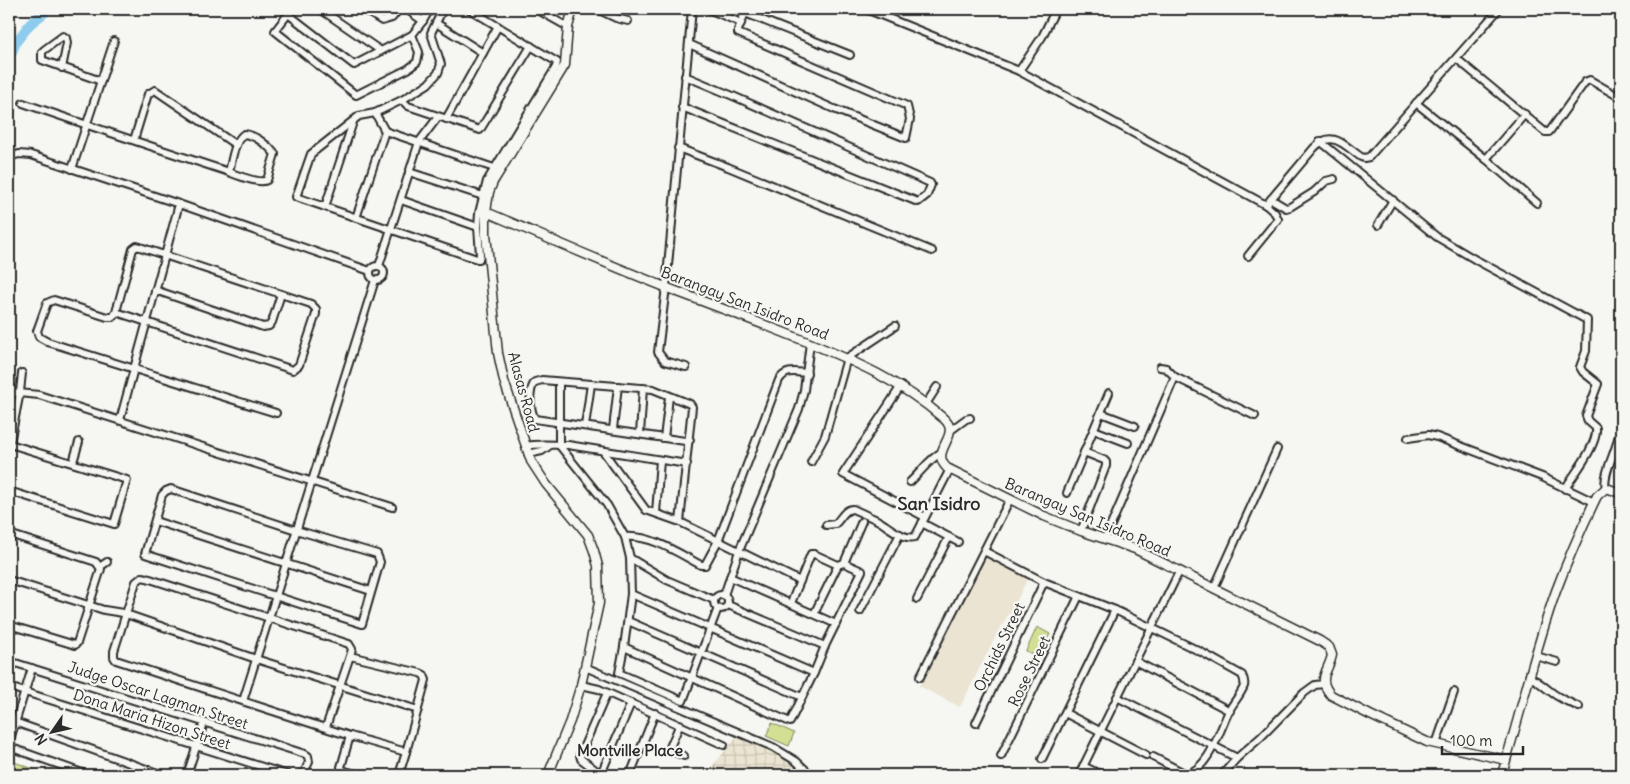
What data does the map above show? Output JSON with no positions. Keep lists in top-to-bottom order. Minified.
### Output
{"streets":{"street":["Barangay San Isidro Road","Alasas Road","Orchids Street","Rose Street","Judge Oscar Lagman Street","Dona Maria Hizon Street"]},"crossings":[["Barangay San Isidro Road","Alasas Road"]],"districts":["San Isidro","Montville Place"],"scale_bar":"100 m","north":"bottom left"}
